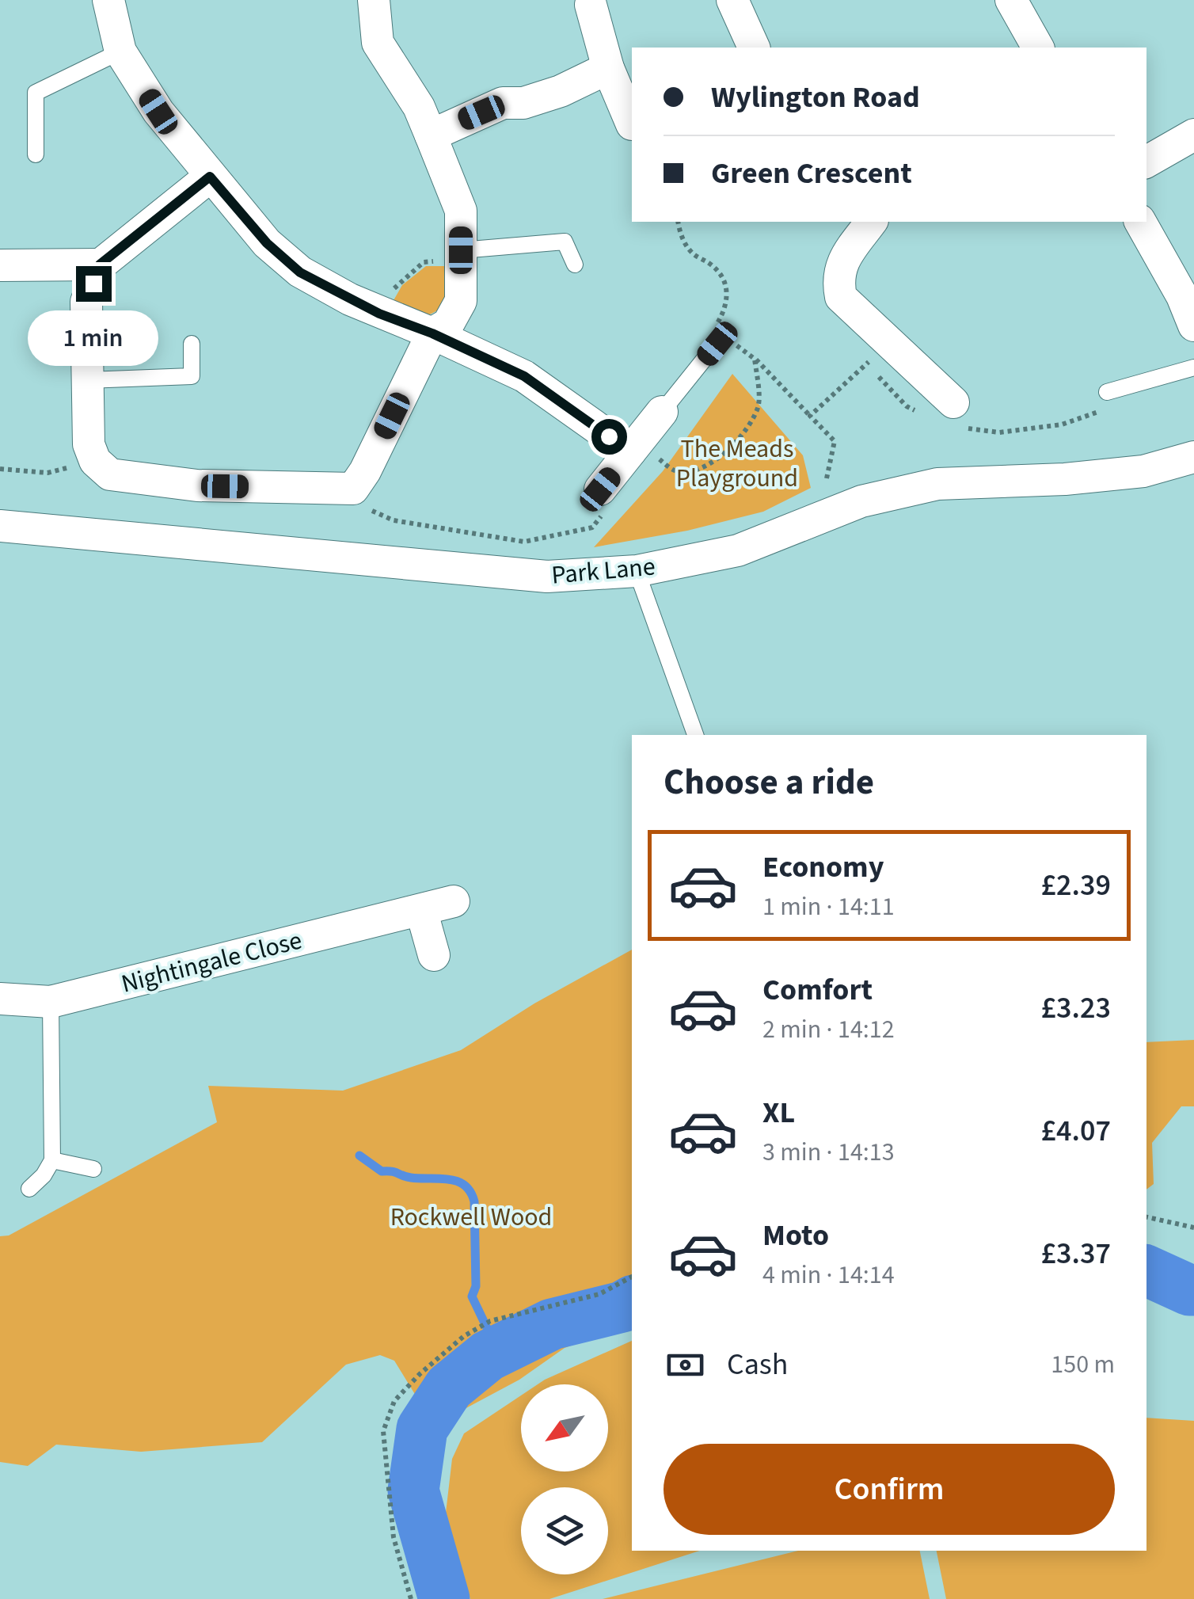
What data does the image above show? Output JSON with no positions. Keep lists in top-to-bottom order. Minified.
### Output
{"streets":{"street":["Park Lane","Nightingale Close"]},"parks":["The Meads Playground","Rockwell Wood"],"north":"bottom left","page":{"banner":["Wylington Road","Green Crescent"],"bubble":"1 min","heading":"Choose a ride","list":[{"name":"Economy","note":"1 min · 14:11","value":"£2.39"},{"name":"Comfort","note":"2 min · 14:12","value":"£3.23"},{"name":"XL","note":"3 min · 14:13","value":"£4.07"},{"name":"Moto","note":"4 min · 14:14","value":"£3.37"}],"pay":["Cash","150 m"],"buttons":"Confirm"}}
